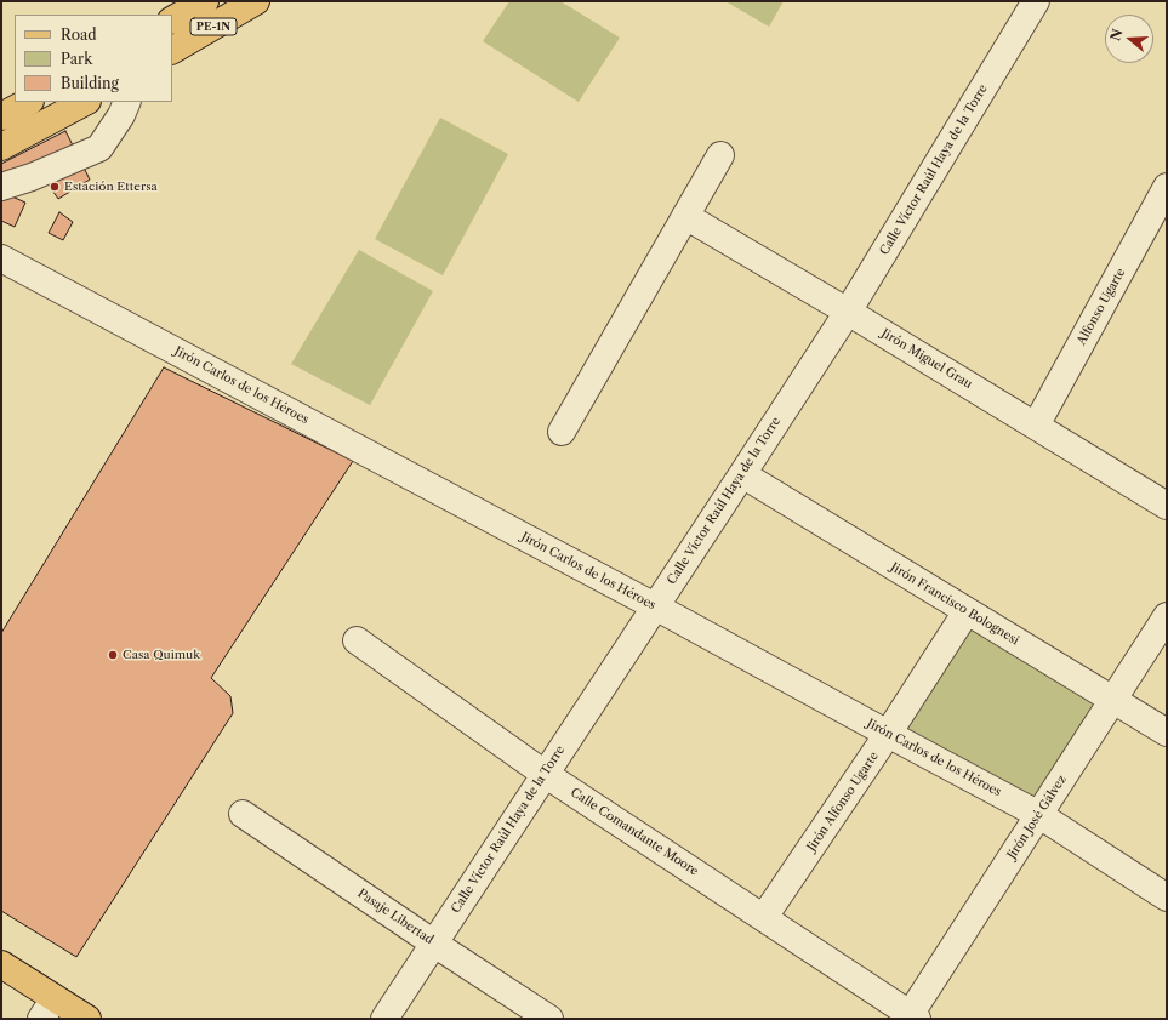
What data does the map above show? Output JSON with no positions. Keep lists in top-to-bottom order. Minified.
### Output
{"streets":{"main road":["PE-1N"],"street":["Calle Víctor Raúl Haya de la Torre","Alfonso Ugarte","Jirón Miguel Grau","Jirón Carlos de los Héroes","Jirón Francisco Bolognesi","Jirón Alfonso Ugarte","Jirón José Gálvez","Calle Comandante Moore","Pasaje Libertad"]},"crossings":[["Calle Víctor Raúl Haya de la Torre","Jirón Miguel Grau"],["Calle Víctor Raúl Haya de la Torre","Jirón Carlos de los Héroes"],["Calle Víctor Raúl Haya de la Torre","Jirón Francisco Bolognesi"],["Calle Víctor Raúl Haya de la Torre","Calle Comandante Moore"],["Calle Víctor Raúl Haya de la Torre","Pasaje Libertad"],["Alfonso Ugarte","Jirón Miguel Grau"],["Jirón Carlos de los Héroes","Jirón Alfonso Ugarte"],["Jirón Carlos de los Héroes","Jirón José Gálvez"],["Jirón Francisco Bolognesi","Jirón Alfonso Ugarte"],["Jirón Francisco Bolognesi","Jirón José Gálvez"],["Jirón Alfonso Ugarte","Calle Comandante Moore"],["Jirón José Gálvez","Calle Comandante Moore"]],"places":["Estación Ettersa","Casa Quimuk"],"legend":["Road","Park","Building"],"north":"left"}
